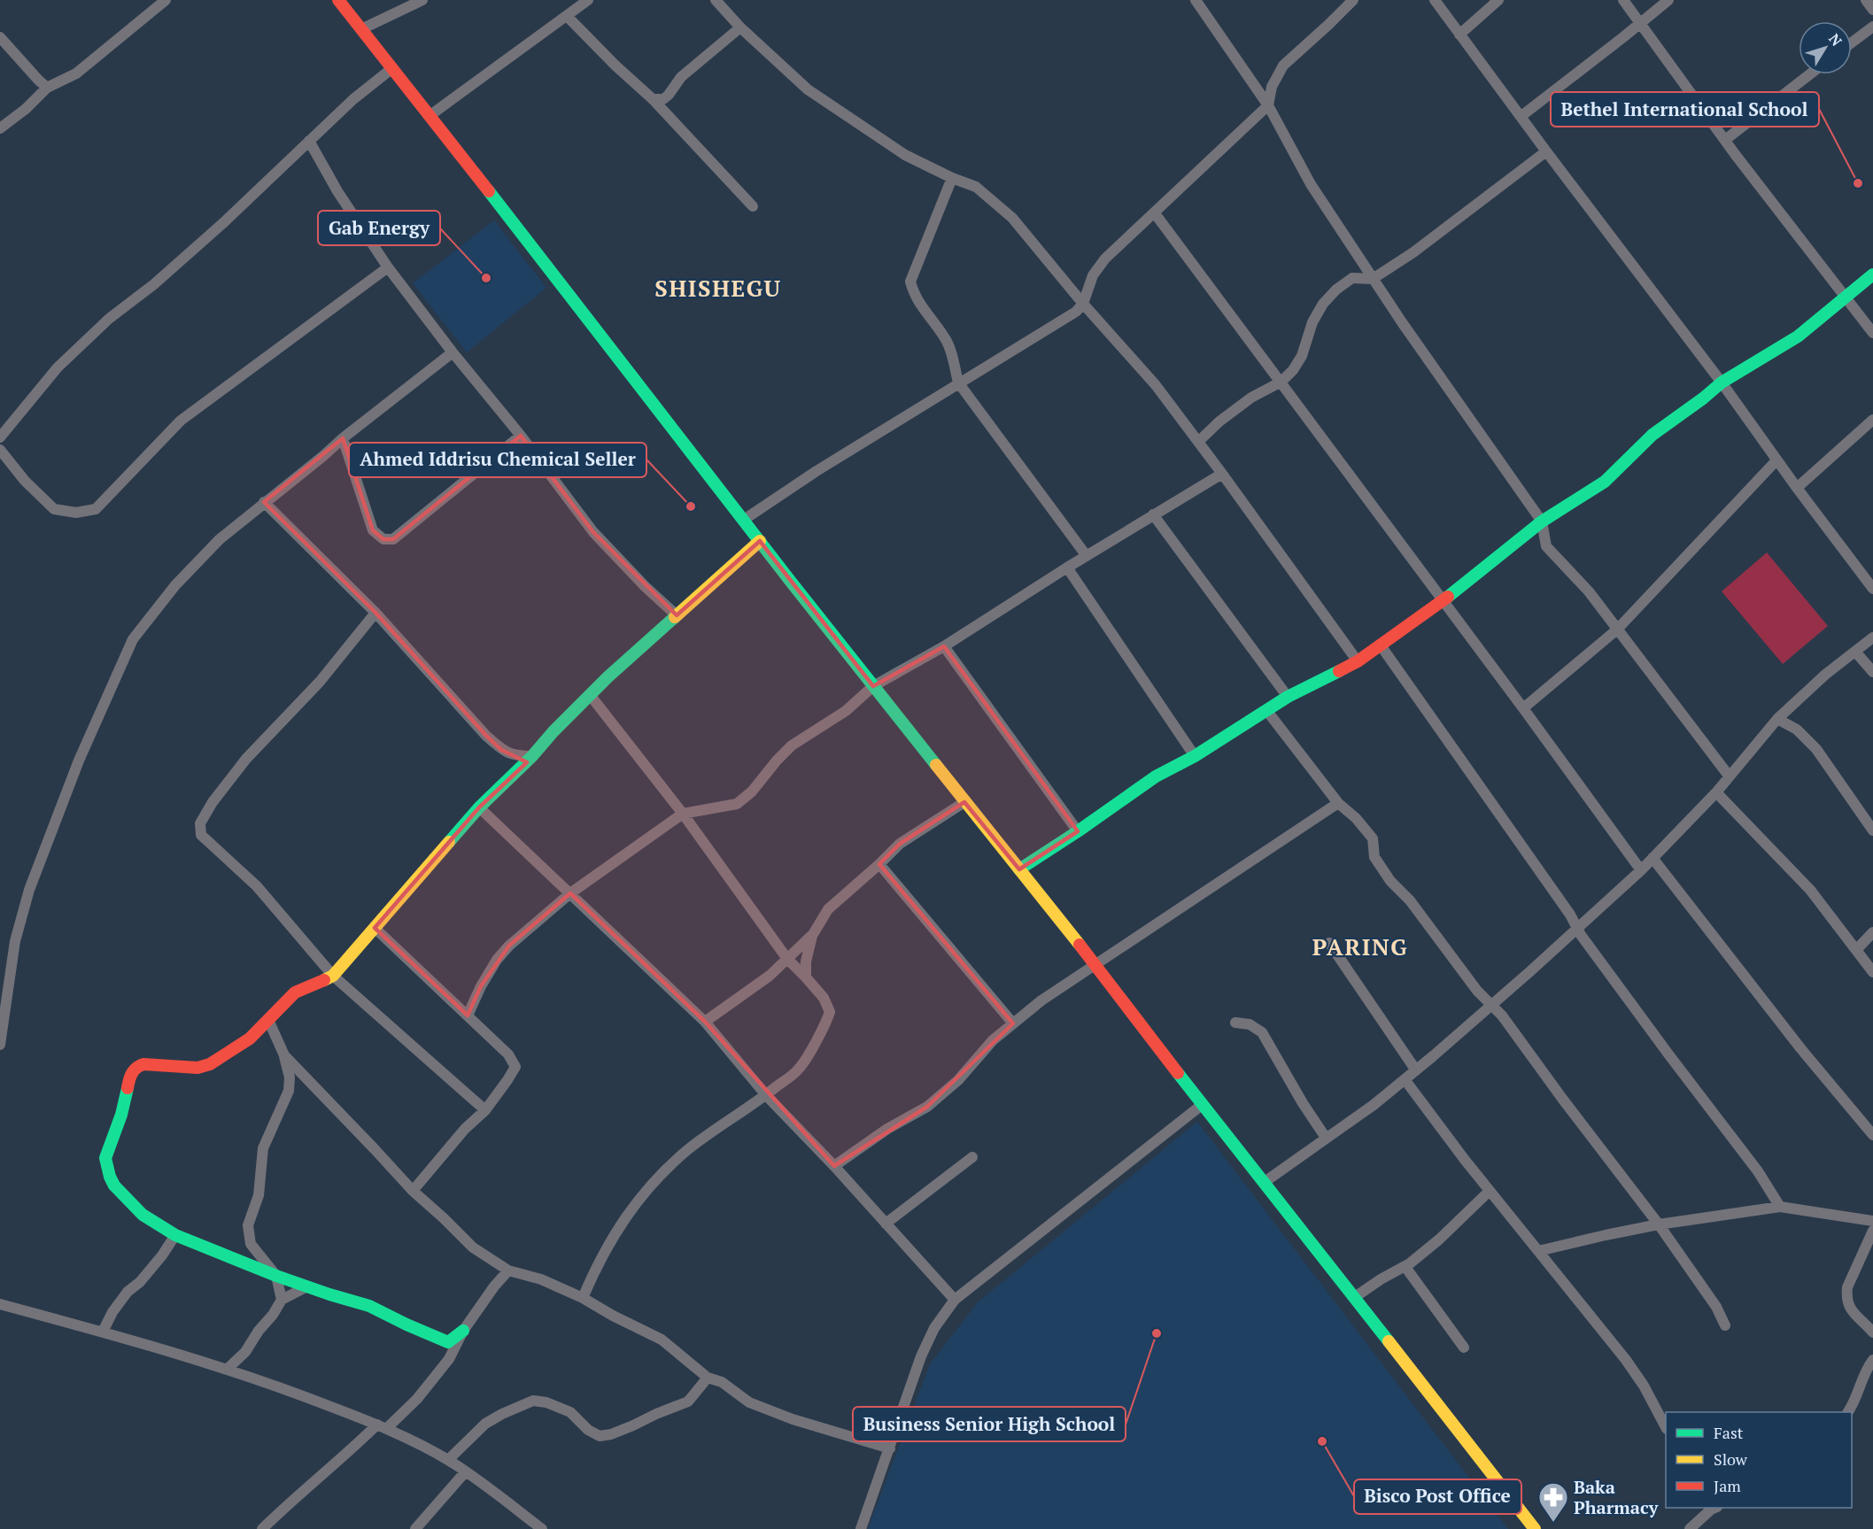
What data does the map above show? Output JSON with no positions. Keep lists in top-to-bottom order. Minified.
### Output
{"districts":["SHISHEGU","PARING"],"places":{"other":["Bethel International School","Gab Energy","Ahmed Iddrisu Chemical Seller","Business Senior High School","Bisco Post Office"],"pharmacy":["Baka Pharmacy"]},"legend":["Fast","Slow","Jam"],"north":"top right"}
